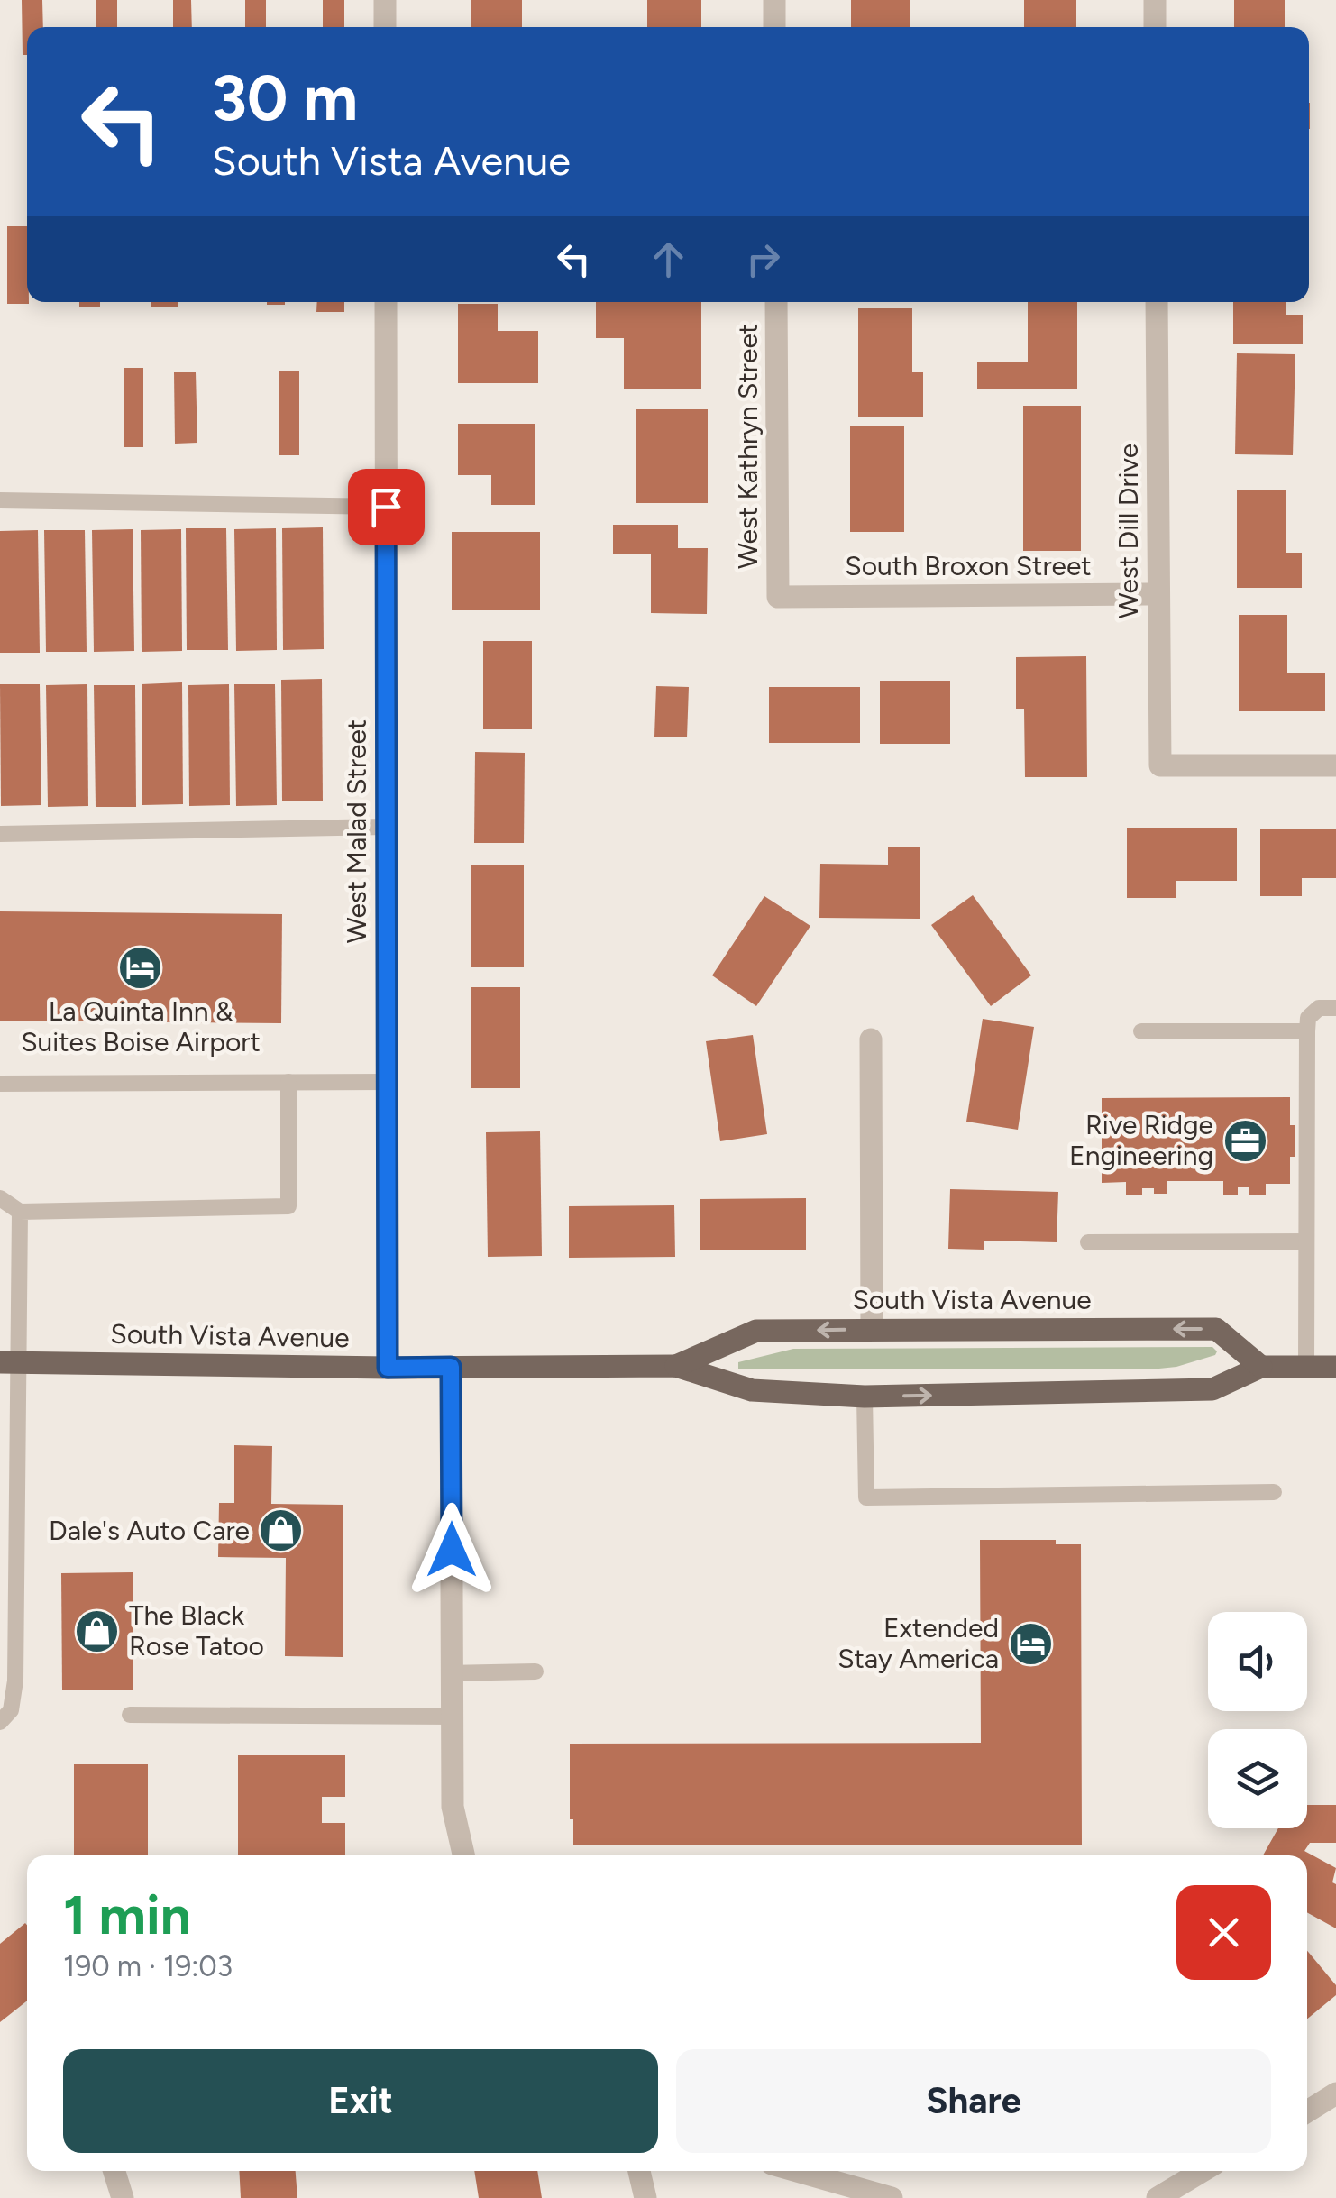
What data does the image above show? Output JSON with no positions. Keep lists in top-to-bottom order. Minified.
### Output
{"streets":{"main road":["South Vista Avenue"],"street":["West Kathryn Street","West Dill Drive","South Broxon Street","West Malad Street"]},"crossings":[["West Kathryn Street","South Broxon Street"],["West Dill Drive","South Broxon Street"],["West Malad Street","South Vista Avenue"]],"places":{"hotel":["La Quinta Inn & Suites Boise Airport","Extended Stay America"],"office":["Rive Ridge Engineering"],"shop":["Dale's Auto Care","The Black Rose Tatoo"]},"page":{"turn":["30 m","South Vista Avenue"],"heading":["1 min","190 m · 19:03"],"buttons":["Exit","Share"]}}
